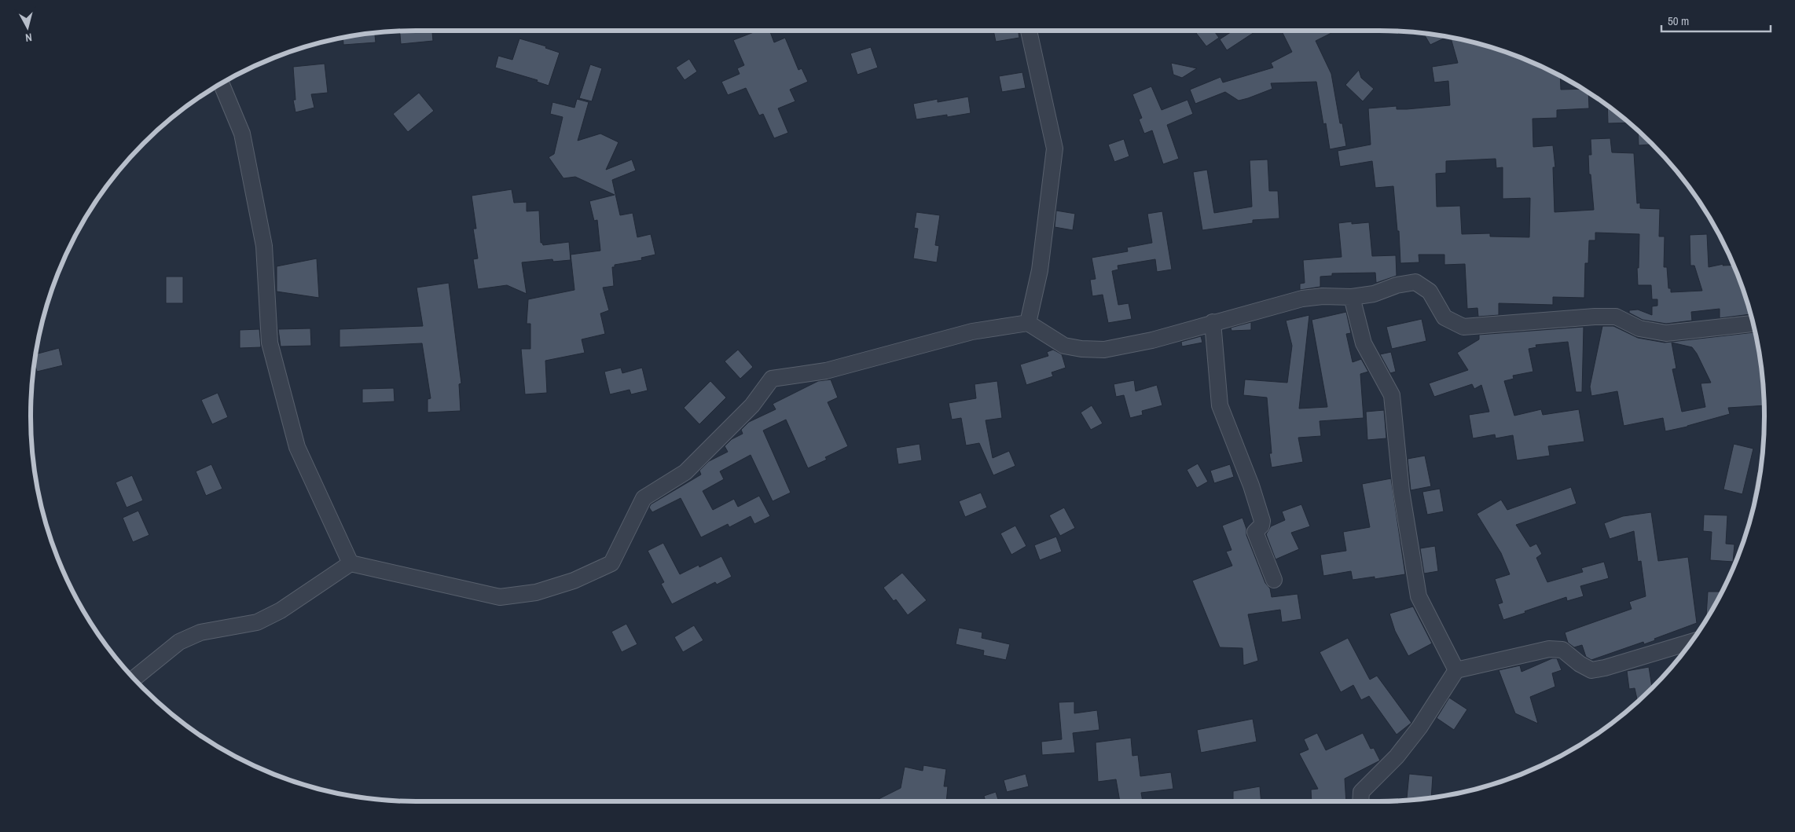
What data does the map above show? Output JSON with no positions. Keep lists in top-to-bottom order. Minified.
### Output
{"scale_bar":"50 m","north":"bottom"}
